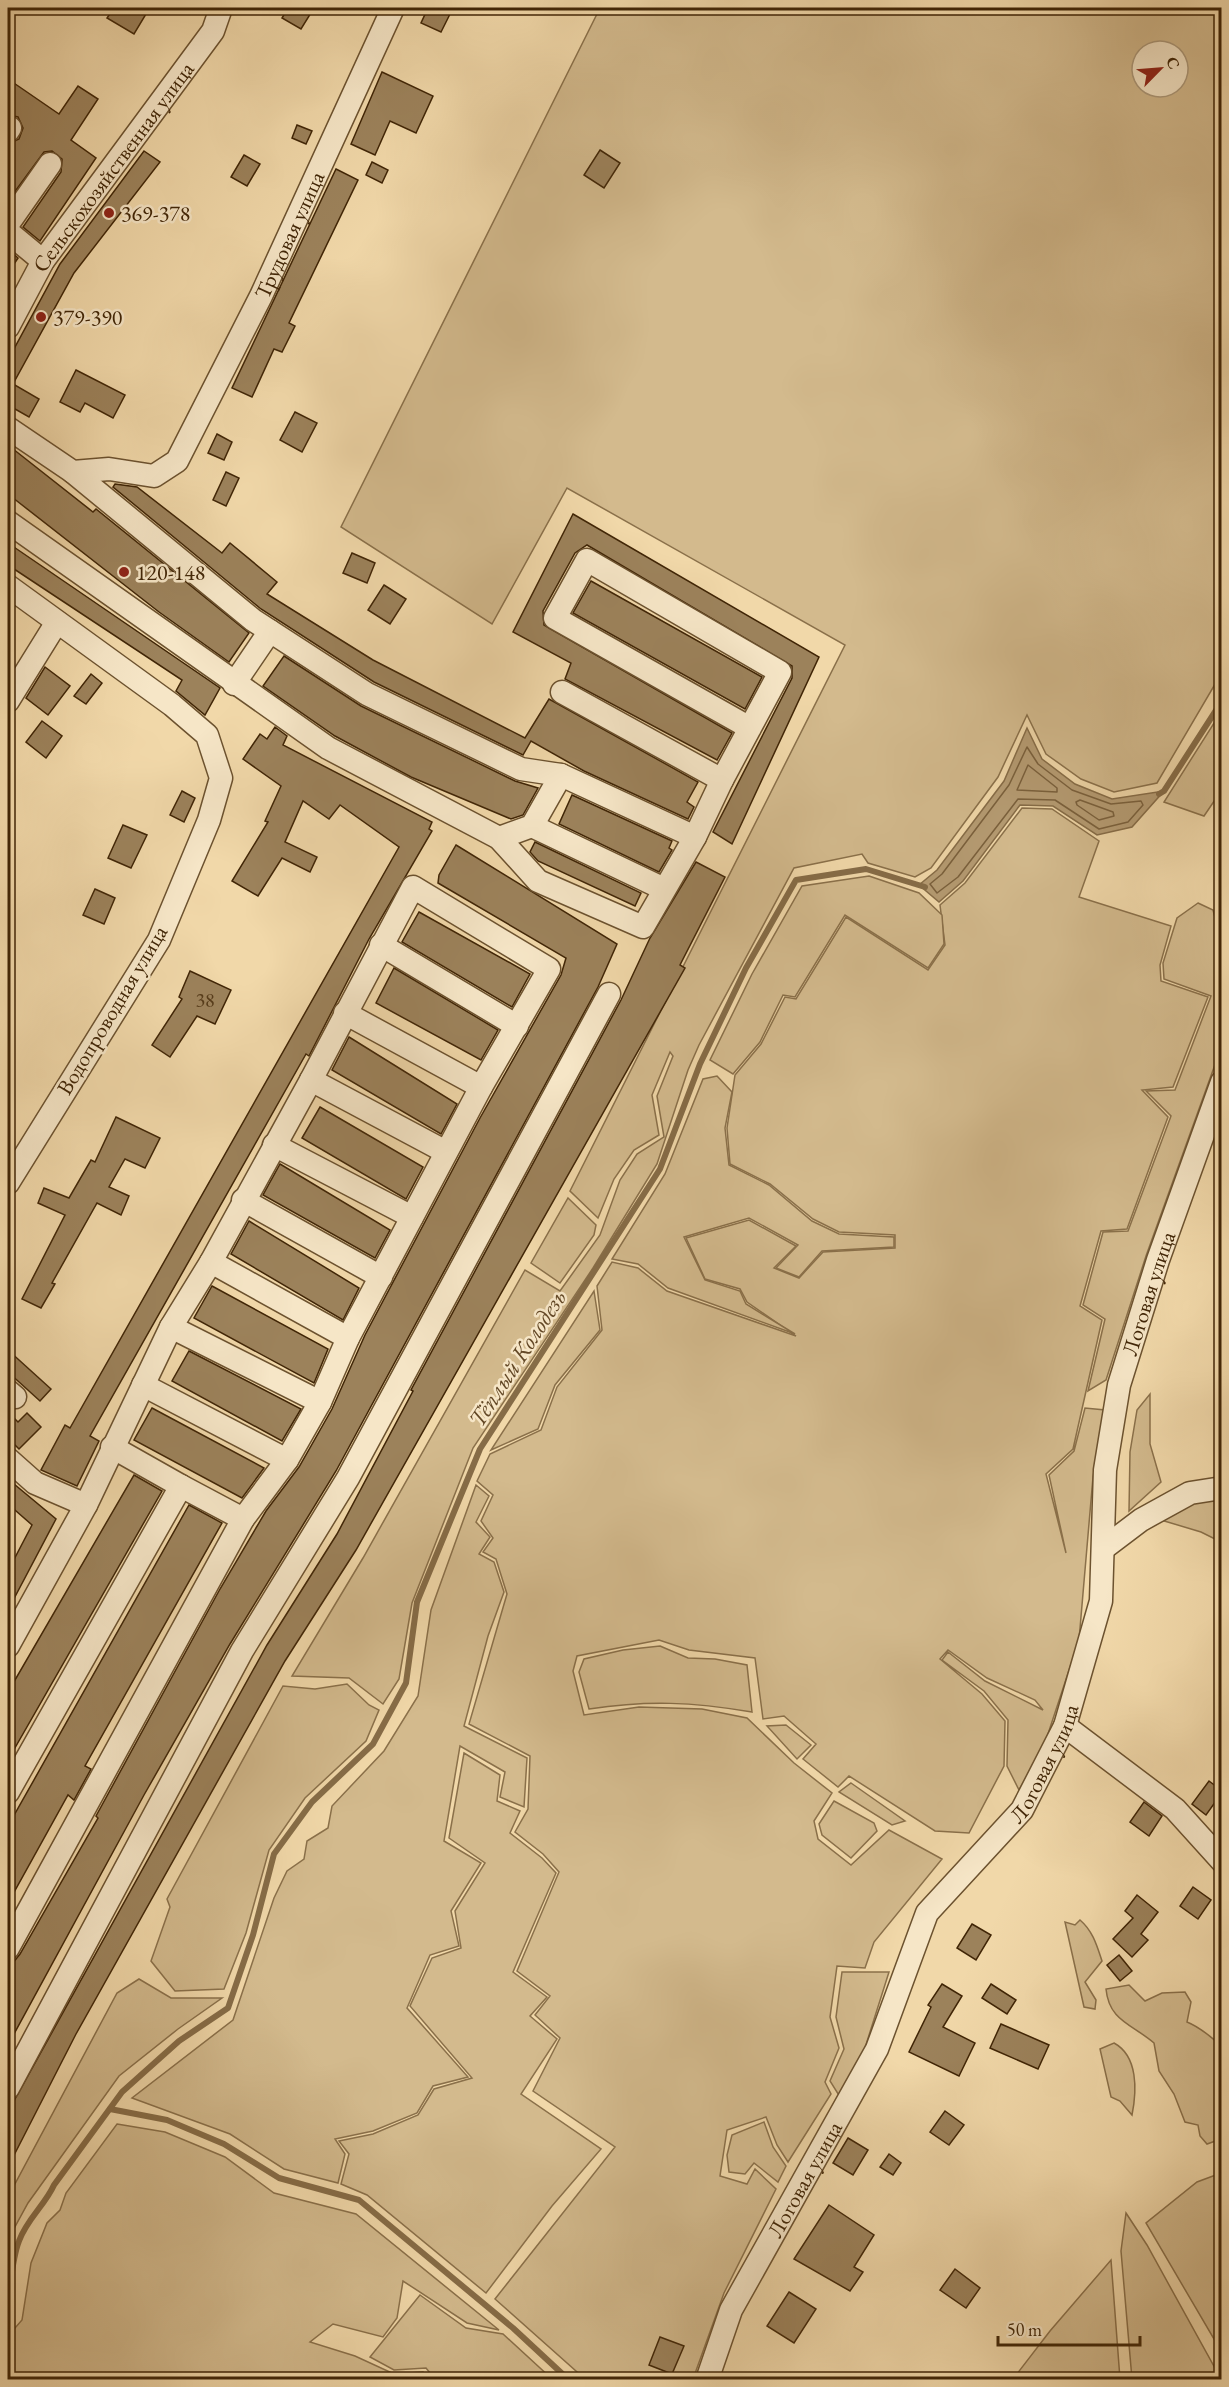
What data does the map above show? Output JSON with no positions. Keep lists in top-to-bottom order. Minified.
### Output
{"streets":{"street":["Сельскохозяйственная улица","Трудовая улица","Водопроводная улица","Логовая улица"]},"water":["Тёплый Колодезь"],"places":["369-378","379-390","120-148"],"house_numbers":["38"],"scale_bar":"50 m","north":"top right"}
